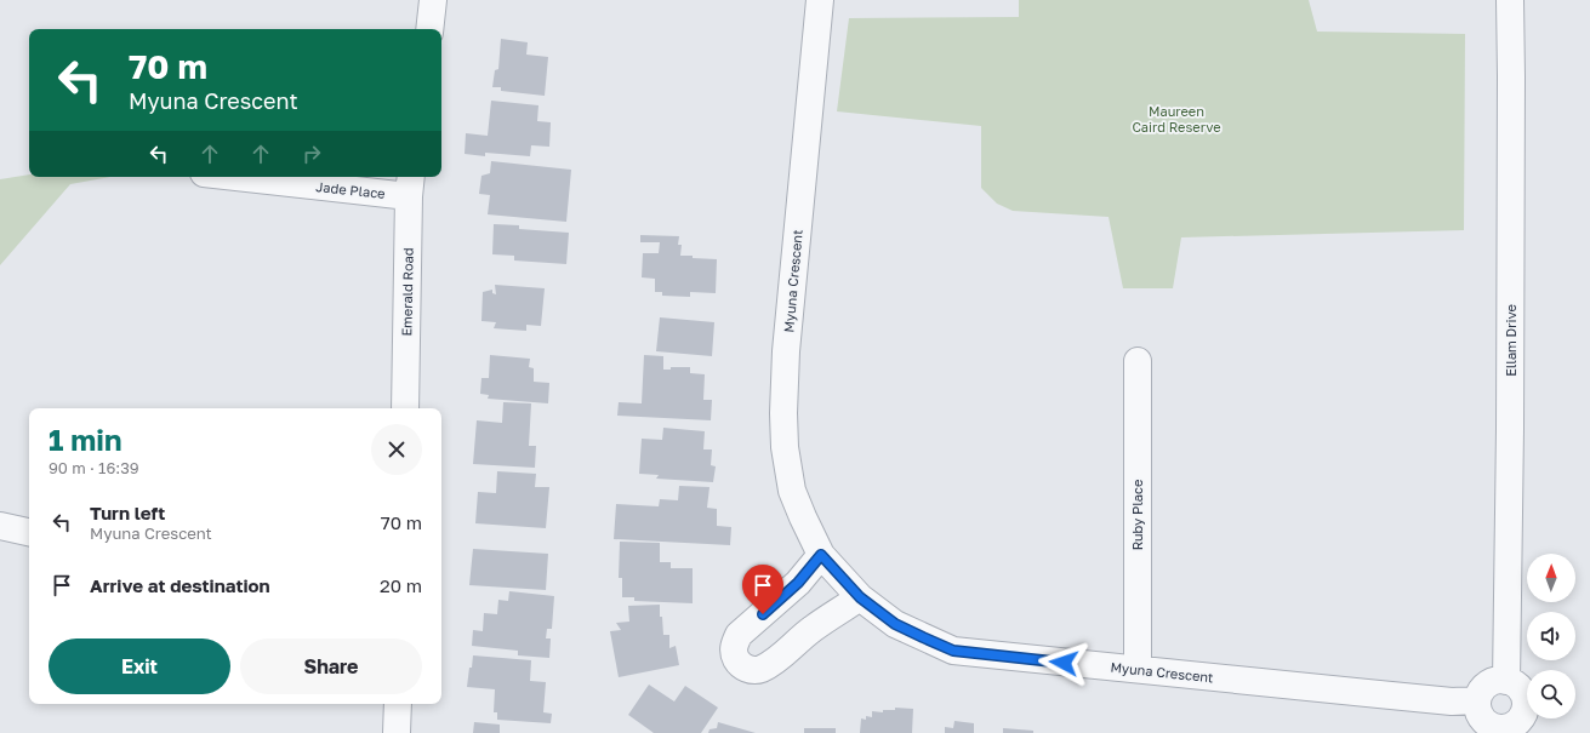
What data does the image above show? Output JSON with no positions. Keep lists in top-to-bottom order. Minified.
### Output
{"streets":{"street":["Jade Place","Myuna Crescent","Emerald Road","Ellam Drive","Ruby Place"]},"crossings":[["Jade Place","Emerald Road"],["Myuna Crescent","Ellam Drive"],["Myuna Crescent","Ruby Place"]],"parks":["Maureen Caird Reserve"],"north":"top","page":{"turn":["70 m","Myuna Crescent"],"heading":["1 min","90 m · 16:39"],"list":[{"name":"Turn left","note":"Myuna Crescent","value":"70 m"},{"name":"Arrive at destination","value":"20 m"}],"buttons":["Exit","Share"]}}
